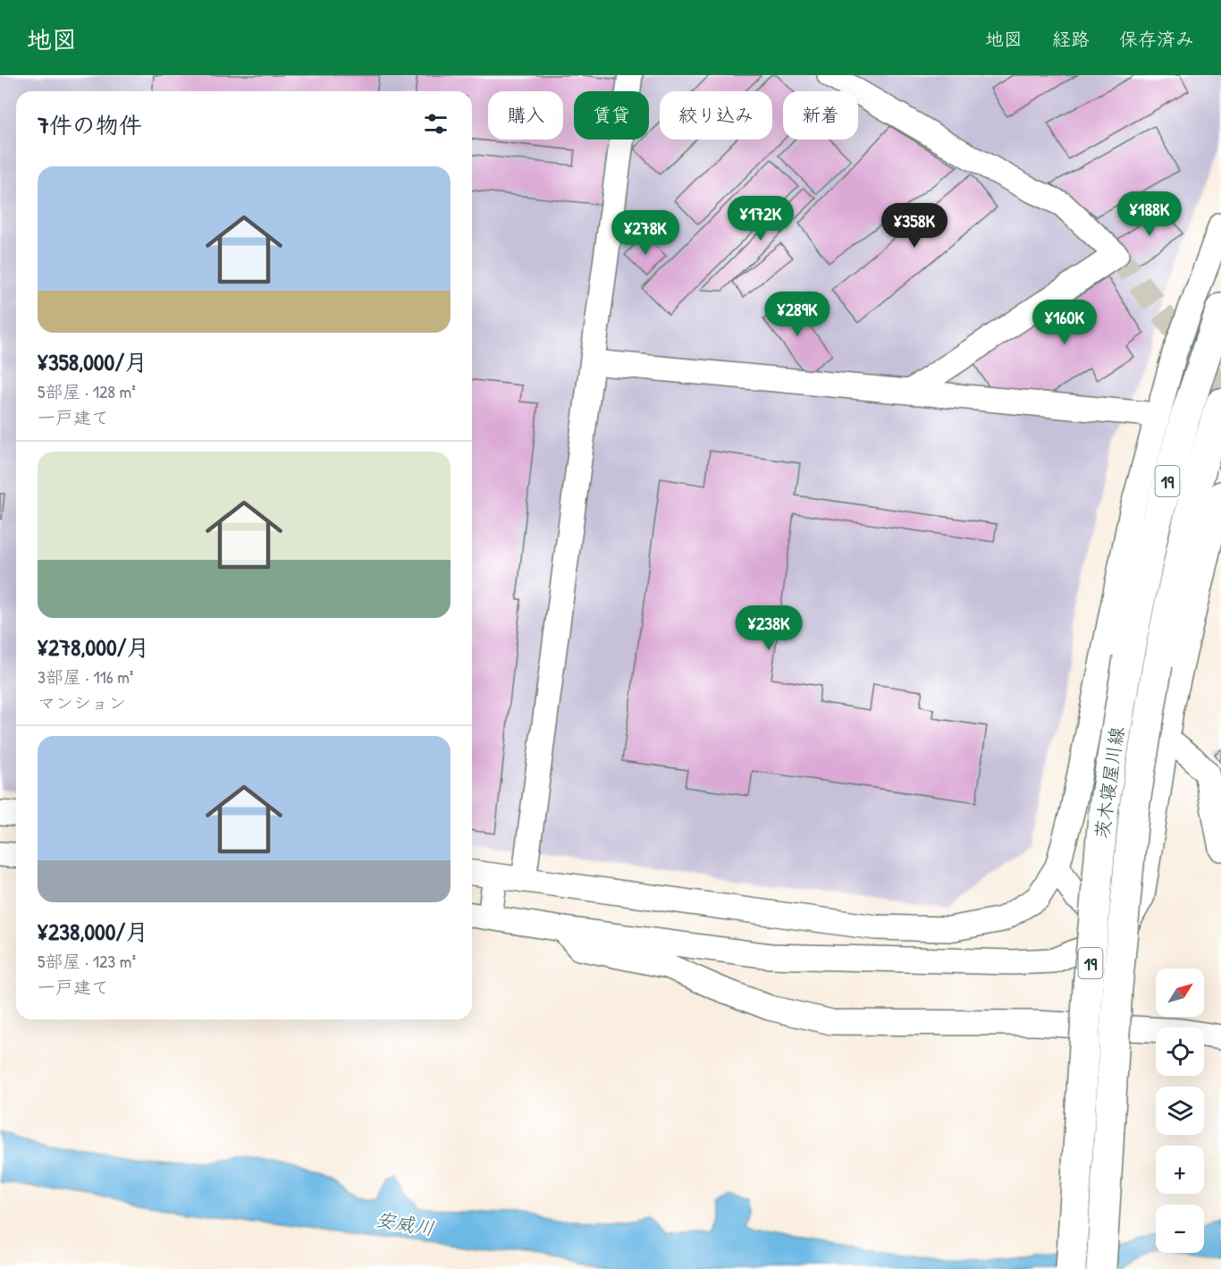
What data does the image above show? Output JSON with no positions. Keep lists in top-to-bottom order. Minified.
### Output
{"streets":{"main road":["19","茨木寝屋川線"]},"water":["安威川"],"north":"top right","page":{"header":"地図","nav":["地図","経路","保存済み"],"chip":["購入","賃貸","絞り込み","新着"],"heading":"7件の物件","list":[{"name":"¥358,000/月","note":"5部屋 · 128 m² · 一戸建て"},{"name":"¥278,000/月","note":"3部屋 · 116 m² · マンション"},{"name":"¥238,000/月","note":"5部屋 · 123 m² · 一戸建て"}],"price":["¥188K","¥172K","¥358K","¥278K","¥289K","¥160K","¥238K"],"map_buttons":["+","−"]}}
